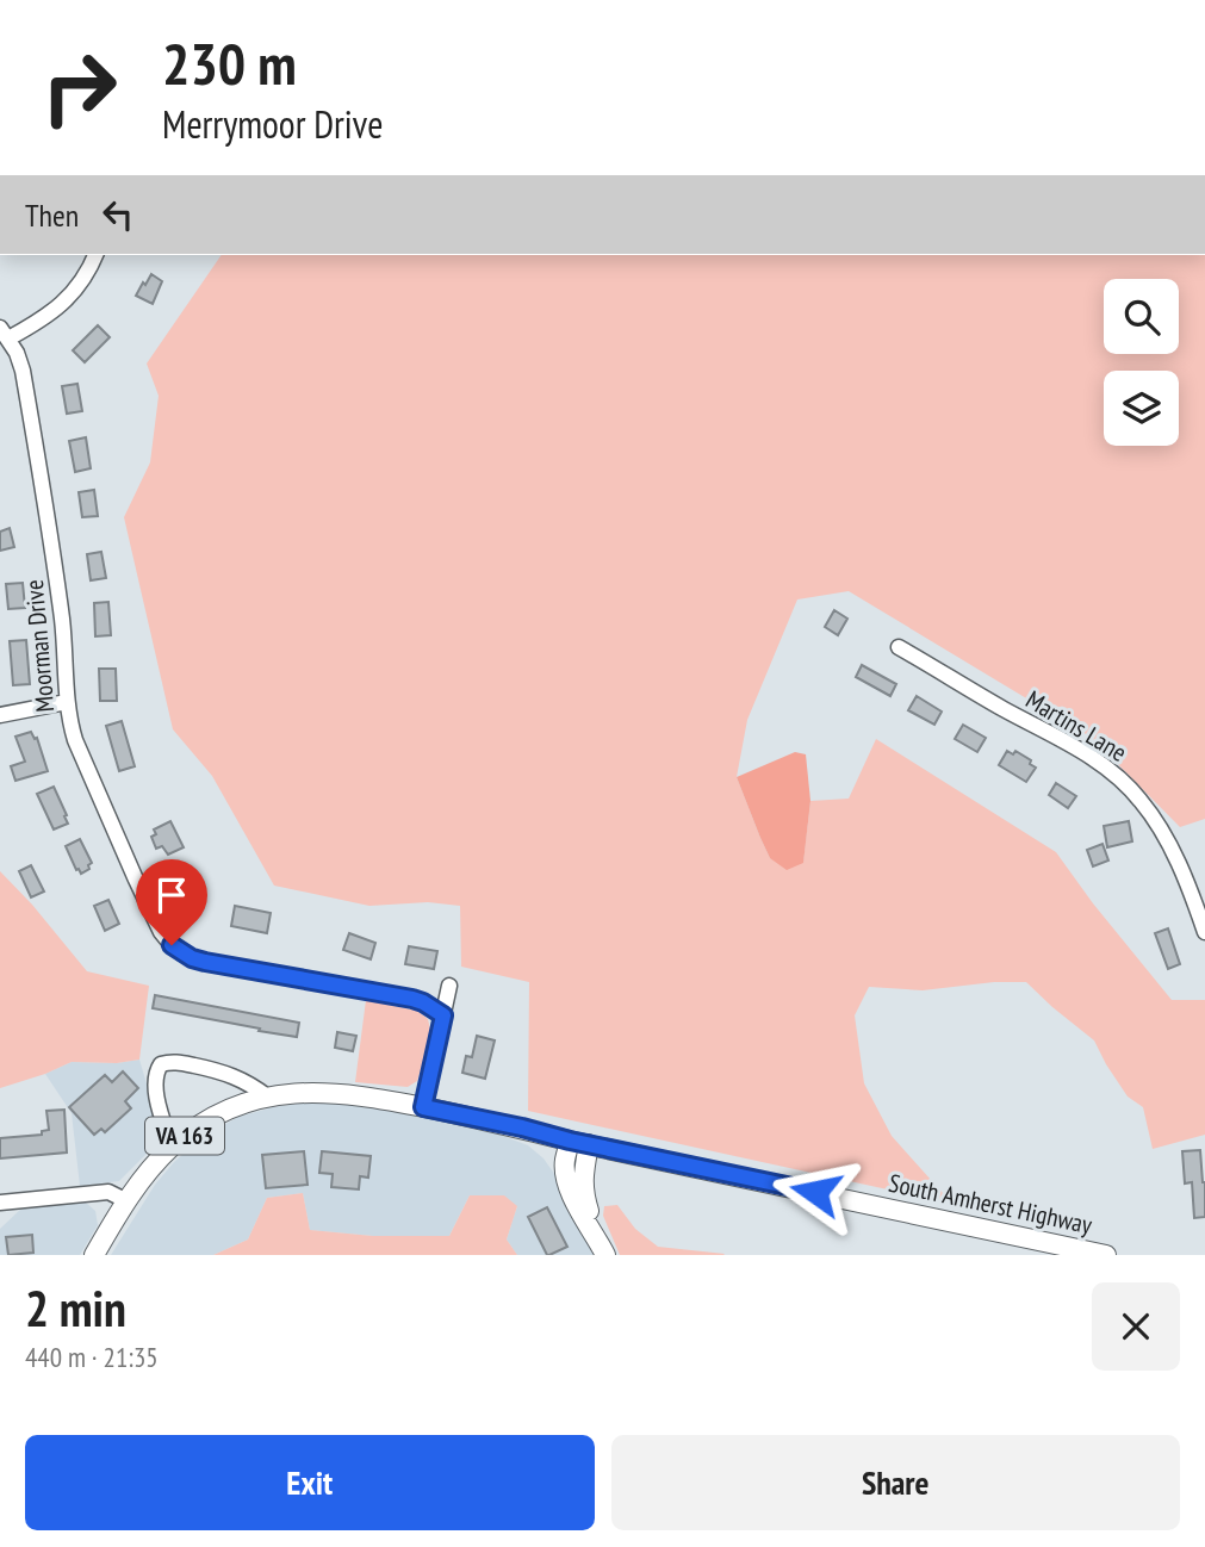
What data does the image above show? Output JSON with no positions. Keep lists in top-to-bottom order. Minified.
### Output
{"streets":{"main road":["VA 163","South Amherst Highway"],"street":["Moorman Drive","Martins Lane"]},"page":{"turn":["230 m","Merrymoor Drive"],"then":"Then","heading":["2 min","440 m · 21:35"],"buttons":["Exit","Share"]}}
